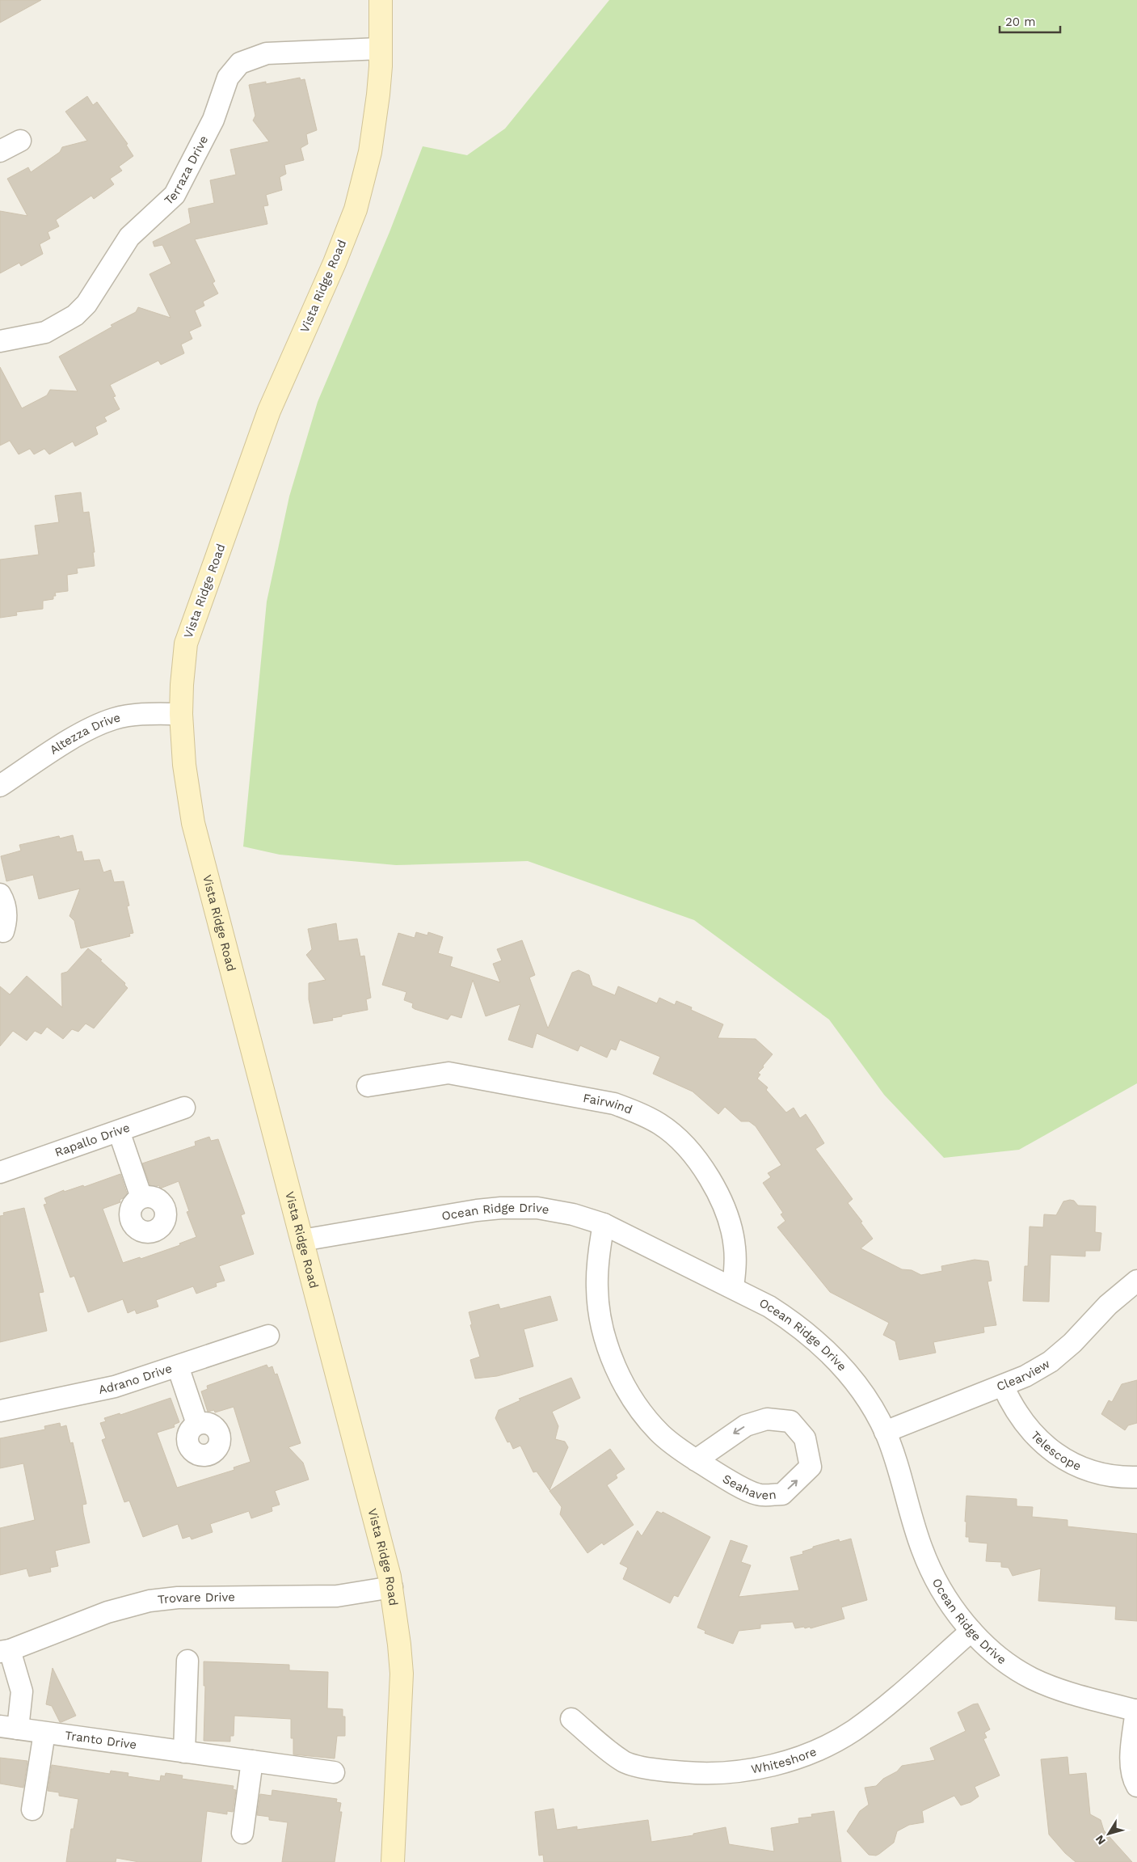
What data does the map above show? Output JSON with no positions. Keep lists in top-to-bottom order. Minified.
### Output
{"streets":{"street":["Terraza Drive","Vista Ridge Road","Altezza Drive","Fairwind","Rapallo Drive","Ocean Ridge Drive","Clearview","Adrano Drive","Telescope","Seahaven","Trovare Drive","Tranto Drive","Whiteshore"]},"crossings":[["Terraza Drive","Vista Ridge Road"],["Vista Ridge Road","Altezza Drive"],["Vista Ridge Road","Ocean Ridge Drive"],["Vista Ridge Road","Trovare Drive"],["Fairwind","Ocean Ridge Drive"],["Ocean Ridge Drive","Clearview"],["Ocean Ridge Drive","Seahaven"],["Ocean Ridge Drive","Whiteshore"],["Clearview","Telescope"],["Trovare Drive","Tranto Drive"]],"scale_bar":"20 m","north":"bottom left"}
